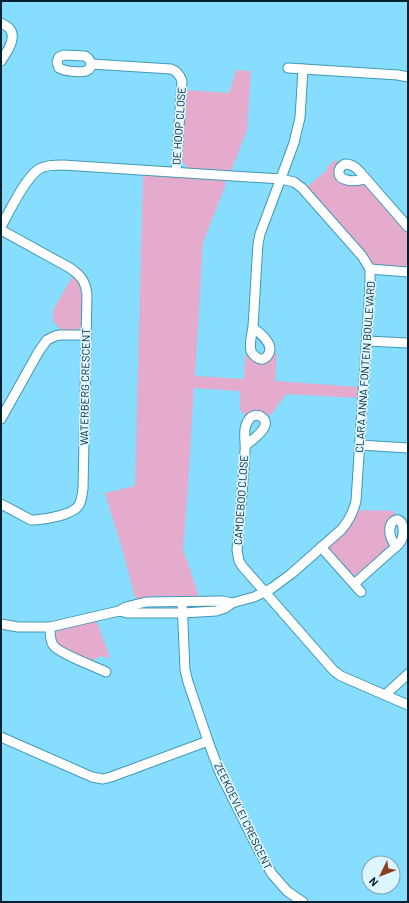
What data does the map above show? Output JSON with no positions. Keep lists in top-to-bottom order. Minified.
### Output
{"streets":{"street":["DE HOOP CLOSE","CLARA ANNA FONTEIN BOULEVARD","WATERBERG CRESCENT","CAMDEBOO CLOSE","ZEEKOEVLEI CRESCENT"]},"crossings":[["DE HOOP CLOSE","CLARA ANNA FONTEIN BOULEVARD"],["CLARA ANNA FONTEIN BOULEVARD","CAMDEBOO CLOSE"],["CLARA ANNA FONTEIN BOULEVARD","ZEEKOEVLEI CRESCENT"]],"north":"bottom left"}
